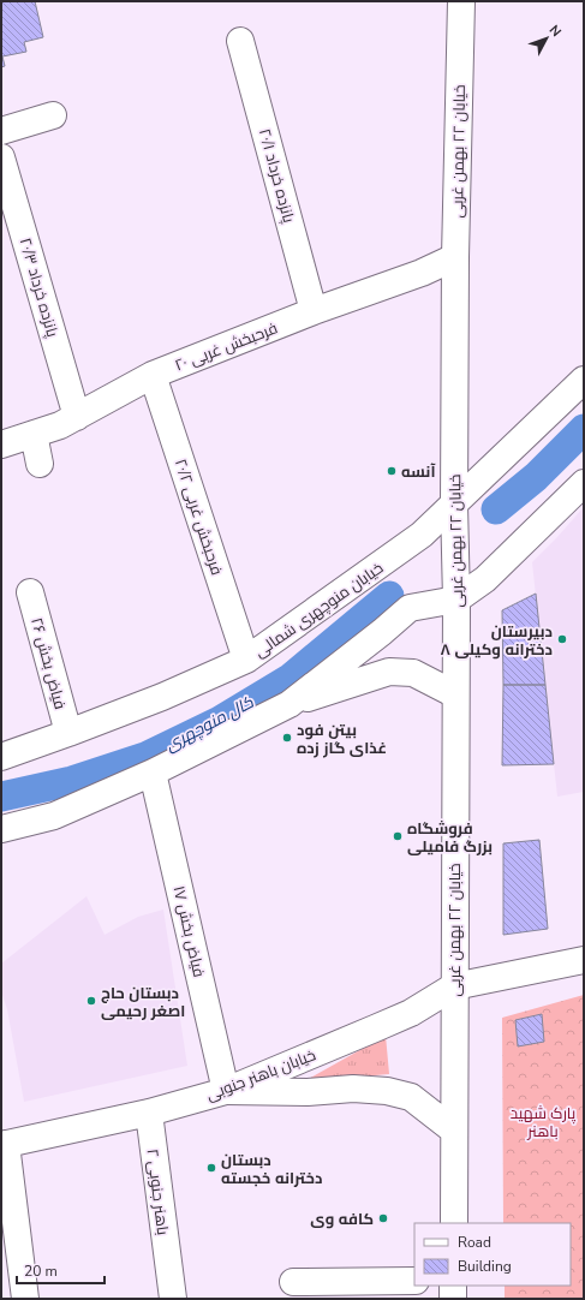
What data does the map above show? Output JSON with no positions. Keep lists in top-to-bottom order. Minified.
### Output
{"streets":{"street":["خیابان ۲۲ بهمن غربی","پانزده خرداد ۲۰/۱","پانزده خرداد ۲۰/۳","فرحبخش غربی ۲۰","فرحبخش غربی ۲۰/۲","خیابان منوچهری شمالی","فیاض بخش ۲۶","فیاض بخش ۱۷","خیابان باهنر جنوبی","باهنر جنوبی ۲"]},"crossings":[["خیابان ۲۲ بهمن غربی","فرحبخش غربی ۲۰"],["خیابان ۲۲ بهمن غربی","خیابان منوچهری شمالی"],["خیابان ۲۲ بهمن غربی","خیابان باهنر جنوبی"],["پانزده خرداد ۲۰/۱","فرحبخش غربی ۲۰"],["پانزده خرداد ۲۰/۳","فرحبخش غربی ۲۰"],["فرحبخش غربی ۲۰","فرحبخش غربی ۲۰/۲"],["فرحبخش غربی ۲۰/۲","خیابان منوچهری شمالی"],["خیابان منوچهری شمالی","فیاض بخش ۲۶"],["فیاض بخش ۱۷","خیابان باهنر جنوبی"],["خیابان باهنر جنوبی","باهنر جنوبی ۲"]],"water":["کال منوچهری"],"parks":["پارک شهید باهنر"],"places":["آنسه","دبیرستان دخترانه وکیلی ۸","بیتن فود غذای گاز زده","فروشگاه بزرگ فامیلی","دبستان حاج اصغر رحیمی","دبستان دخترانه خجسته","کافه وی"],"legend":["Road","Building"],"scale_bar":"20 m","north":"top right"}
